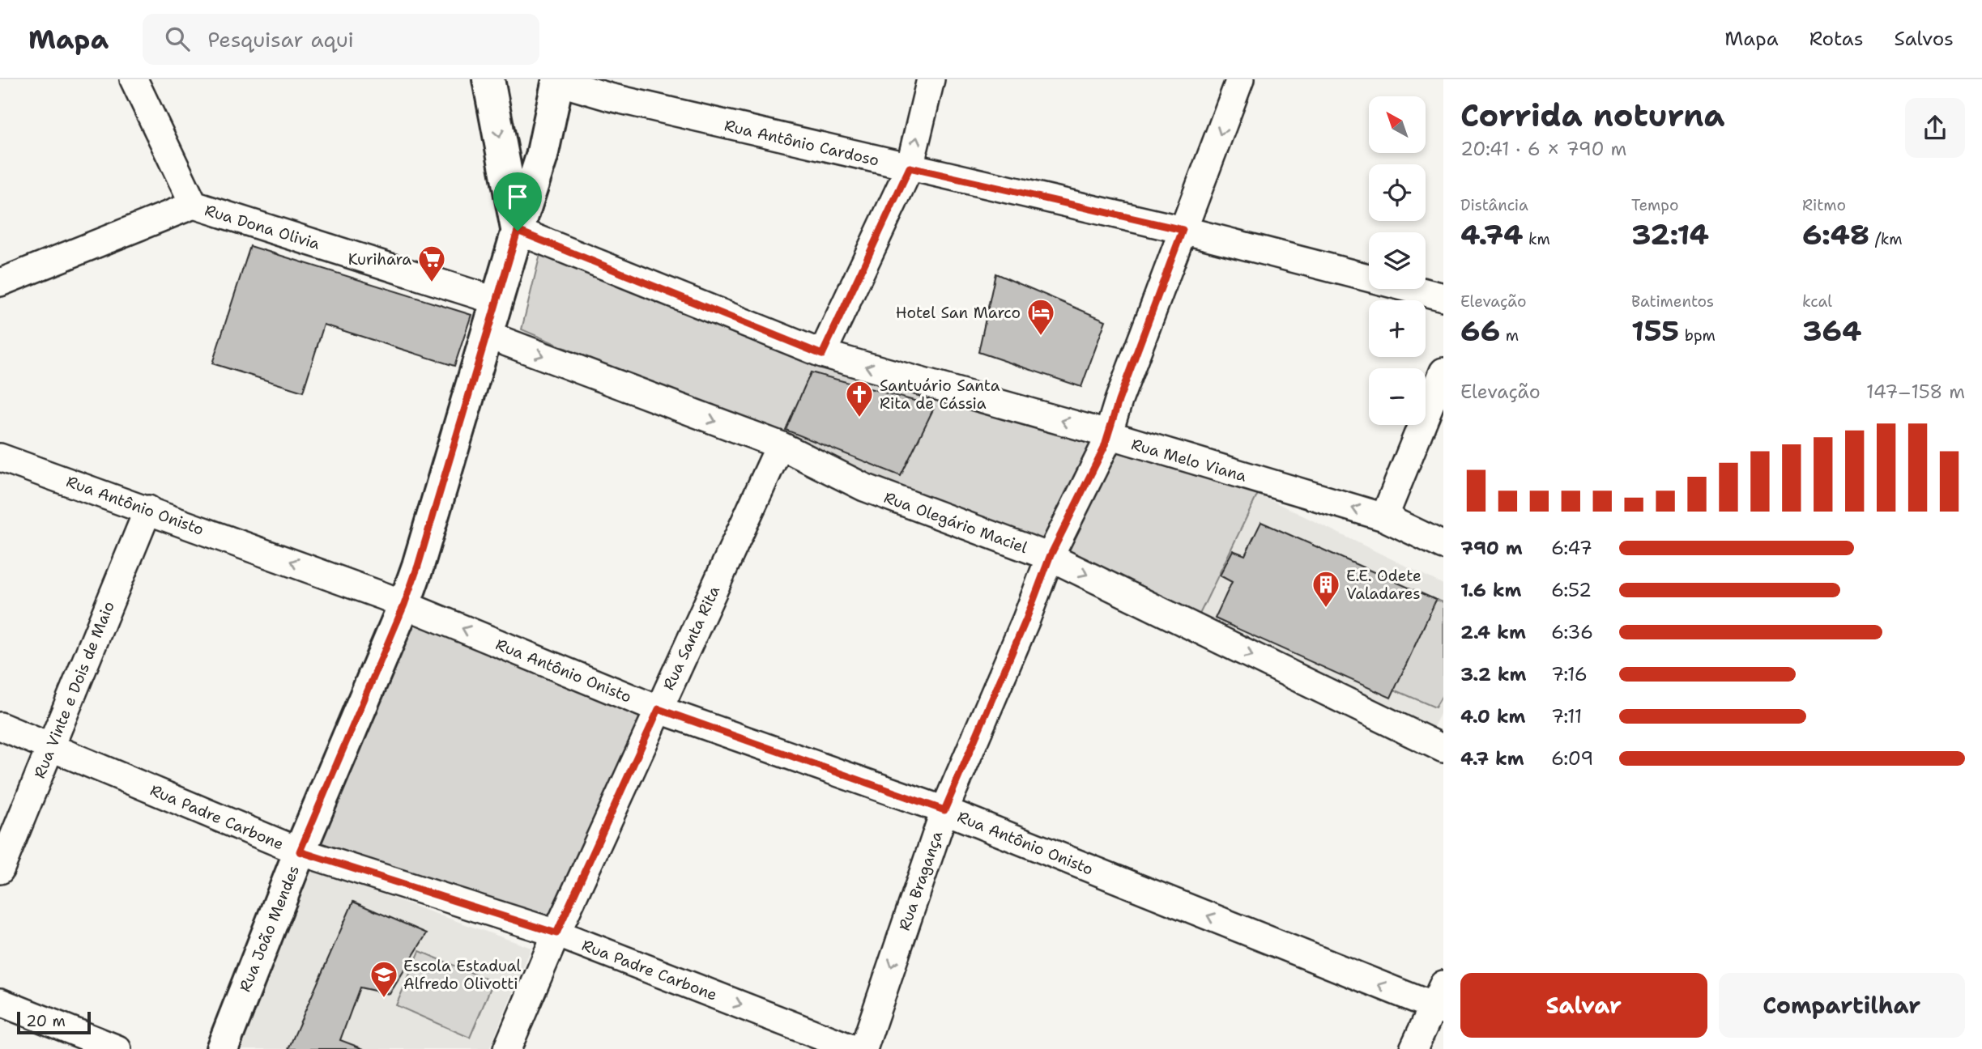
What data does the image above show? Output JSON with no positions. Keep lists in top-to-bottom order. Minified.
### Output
{"streets":{"street":["Rua Antônio Cardoso","Rua Dona Olivia","Rua Melo Viana","Rua Antônio Onisto","Rua Olegário Maciel","Rua Santa Rita","Rua Vinte e Dois de Maio","Rua Padre Carbone","Rua Bragança","Rua João Mendes"]},"crossings":[["Rua Antônio Cardoso","Rua Bragança"],["Rua Antônio Cardoso","Rua João Mendes"],["Rua Dona Olivia","Rua João Mendes"],["Rua Melo Viana","Rua Bragança"],["Rua Melo Viana","Rua João Mendes"],["Rua Antônio Onisto","Rua Santa Rita"],["Rua Antônio Onisto","Rua Vinte e Dois de Maio"],["Rua Antônio Onisto","Rua Bragança"],["Rua Antônio Onisto","Rua João Mendes"],["Rua Olegário Maciel","Rua Santa Rita"],["Rua Olegário Maciel","Rua Bragança"],["Rua Olegário Maciel","Rua João Mendes"],["Rua Santa Rita","Rua Padre Carbone"],["Rua Vinte e Dois de Maio","Rua Padre Carbone"],["Rua Padre Carbone","Rua João Mendes"]],"one_way":["Rua Melo Viana","Rua Antônio Onisto","Rua Olegário Maciel","Rua Bragança"],"places":{"supermarket":["Kurihara"],"hotel":["Hotel San Marco"],"church":["Santuário Santa Rita de Cássia"],"building":["E.E. Odete Valadares"],"school or university":["Escola Estadual Alfredo Olivotti"]},"scale_bar":"20 m","north":"top left","page":{"header":"Mapa","search":"Pesquisar aqui","nav":["Mapa","Rotas","Salvos"],"heading":["Corrida noturna","20:41 · 6 × 790 m"],"map_buttons":["+","−"],"stats":[["Distância","4.74 km"],["Tempo","32:14"],["Ritmo","6:48 /km"],["Elevação","66 m"],["Batimentos","155 bpm"],["kcal","364"]],"chart":["Elevação","147–158 m"],"list":[{"name":"790 m","note":"6:47"},{"name":"1.6 km","note":"6:52"},{"name":"2.4 km","note":"6:36"},{"name":"3.2 km","note":"7:16"},{"name":"4.0 km","note":"7:11"},{"name":"4.7 km","note":"6:09"}],"buttons":["Salvar","Compartilhar"],"scale":"20 m"}}
